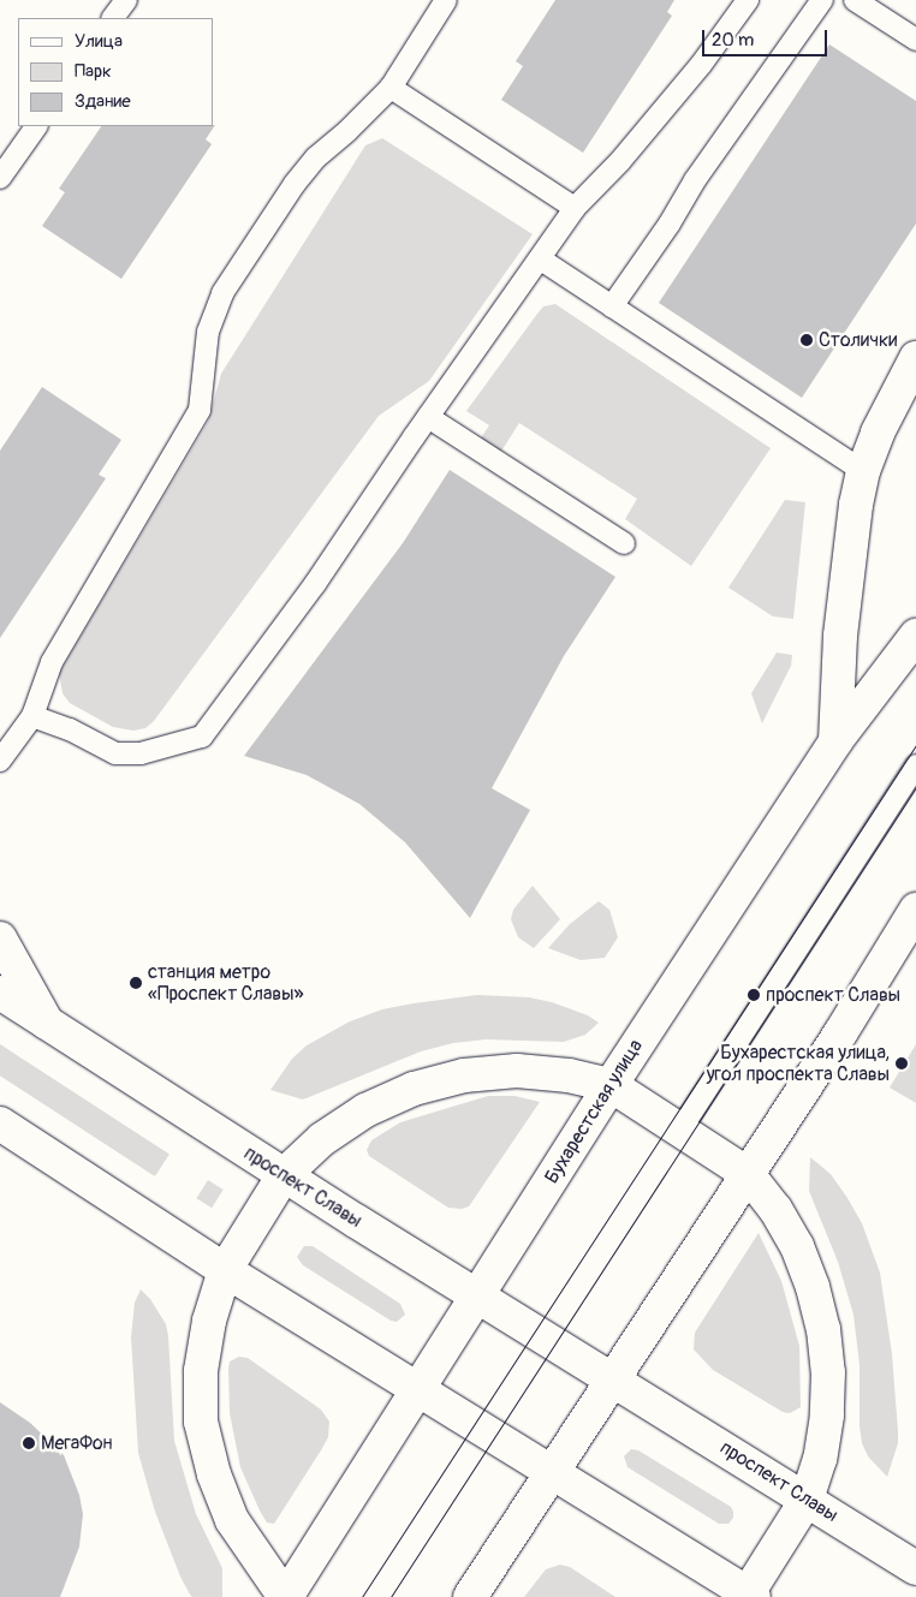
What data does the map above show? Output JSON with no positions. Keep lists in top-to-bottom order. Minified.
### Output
{"streets":{"main road":["Бухарестская улица","проспект Славы"]},"crossings":[["Бухарестская улица","проспект Славы"]],"places":["Столички","станция метро «Проспект Славы»","проспект Славы","Бухарестская улица, угол проспекта Славы","МегаФон"],"legend":["Улица","Парк","Здание"],"scale_bar":"20 m"}
